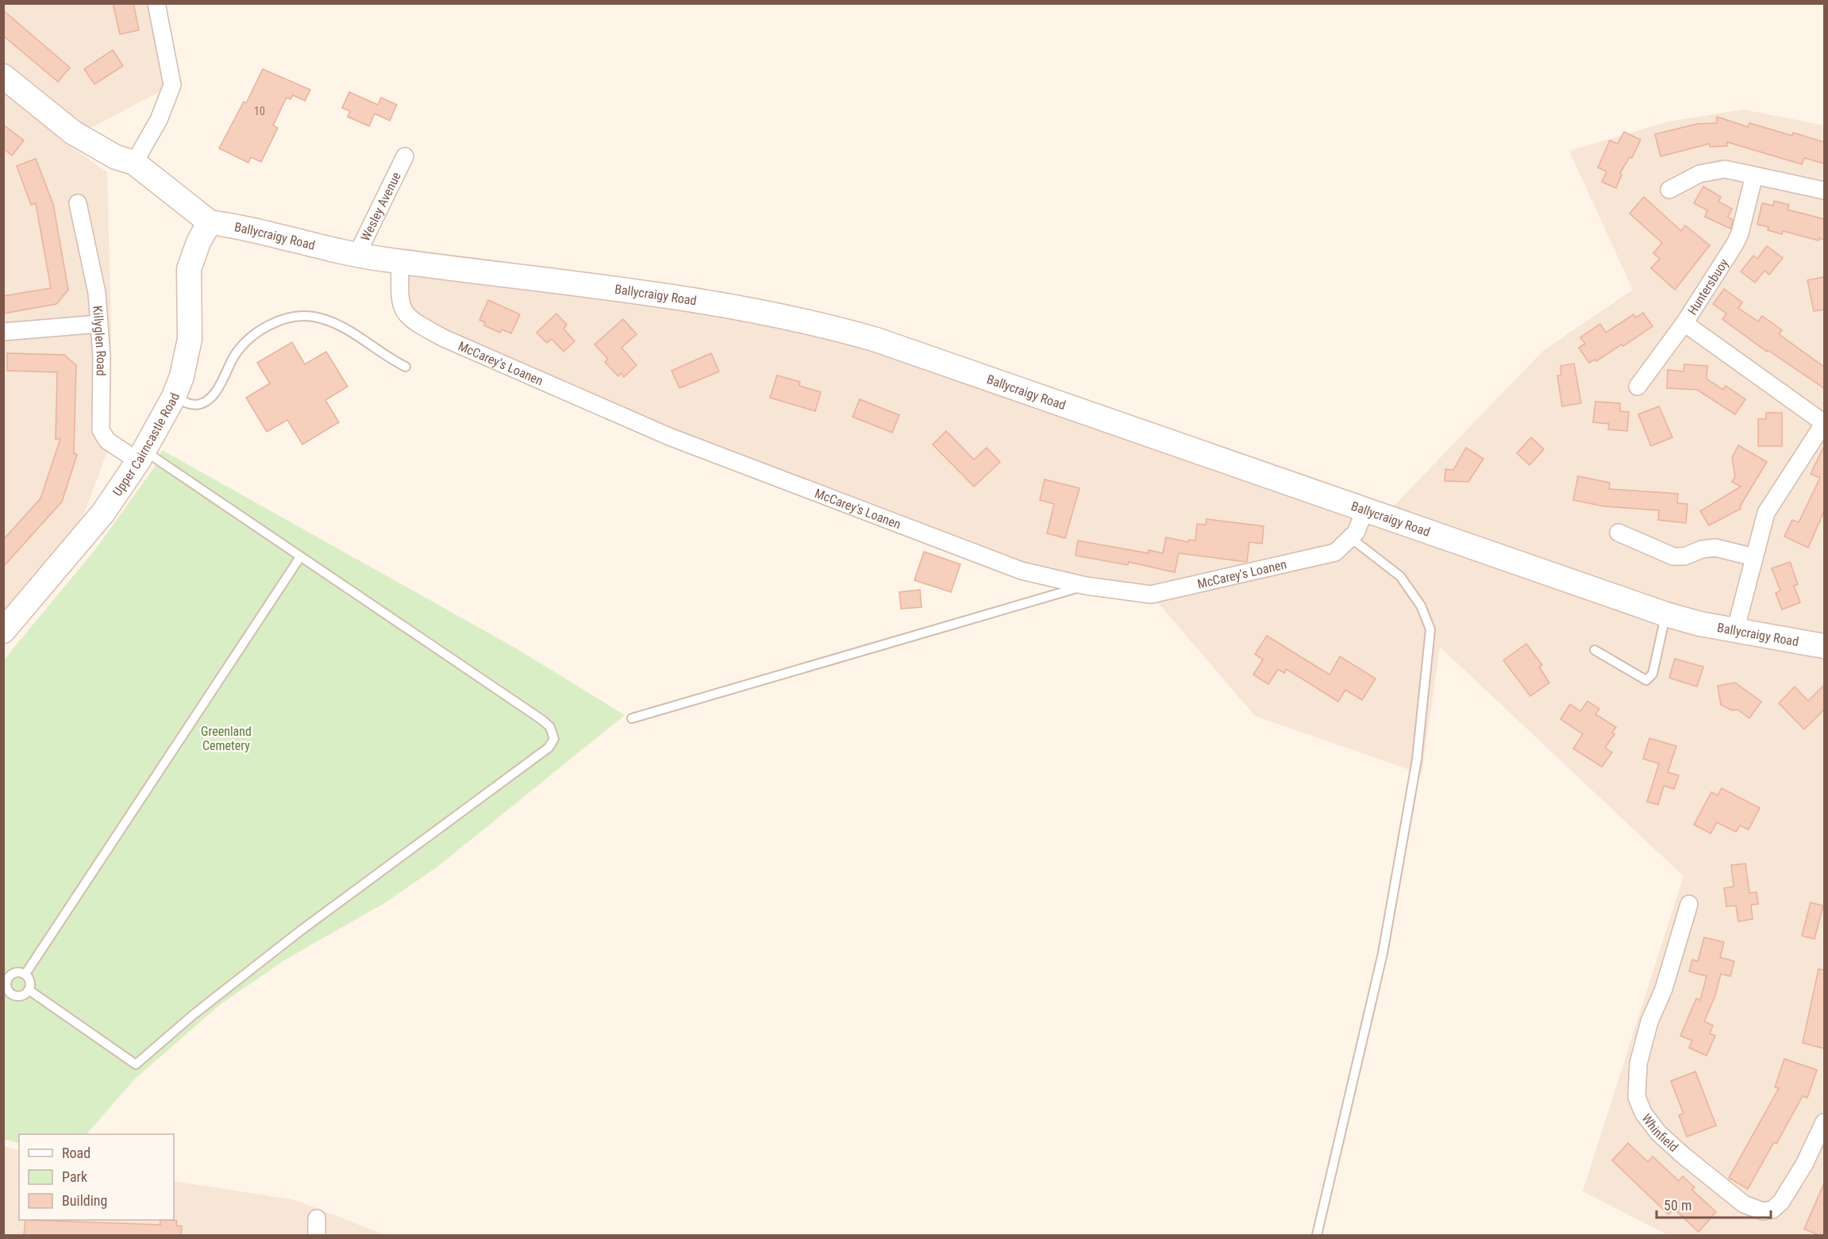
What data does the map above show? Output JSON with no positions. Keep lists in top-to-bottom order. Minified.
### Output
{"streets":{"street":["Wesley Avenue","Ballycraigy Road","Huntersbuoy","Killyglen Road","McCarey's Loanen","Upper Cairncastle Road","Whinfield"]},"crossings":[["Wesley Avenue","Ballycraigy Road"],["Ballycraigy Road","McCarey's Loanen"],["Ballycraigy Road","Upper Cairncastle Road"],["Killyglen Road","Upper Cairncastle Road"]],"parks":["Greenland Cemetery"],"house_numbers":["10"],"legend":["Road","Park","Building"],"scale_bar":"50 m"}
